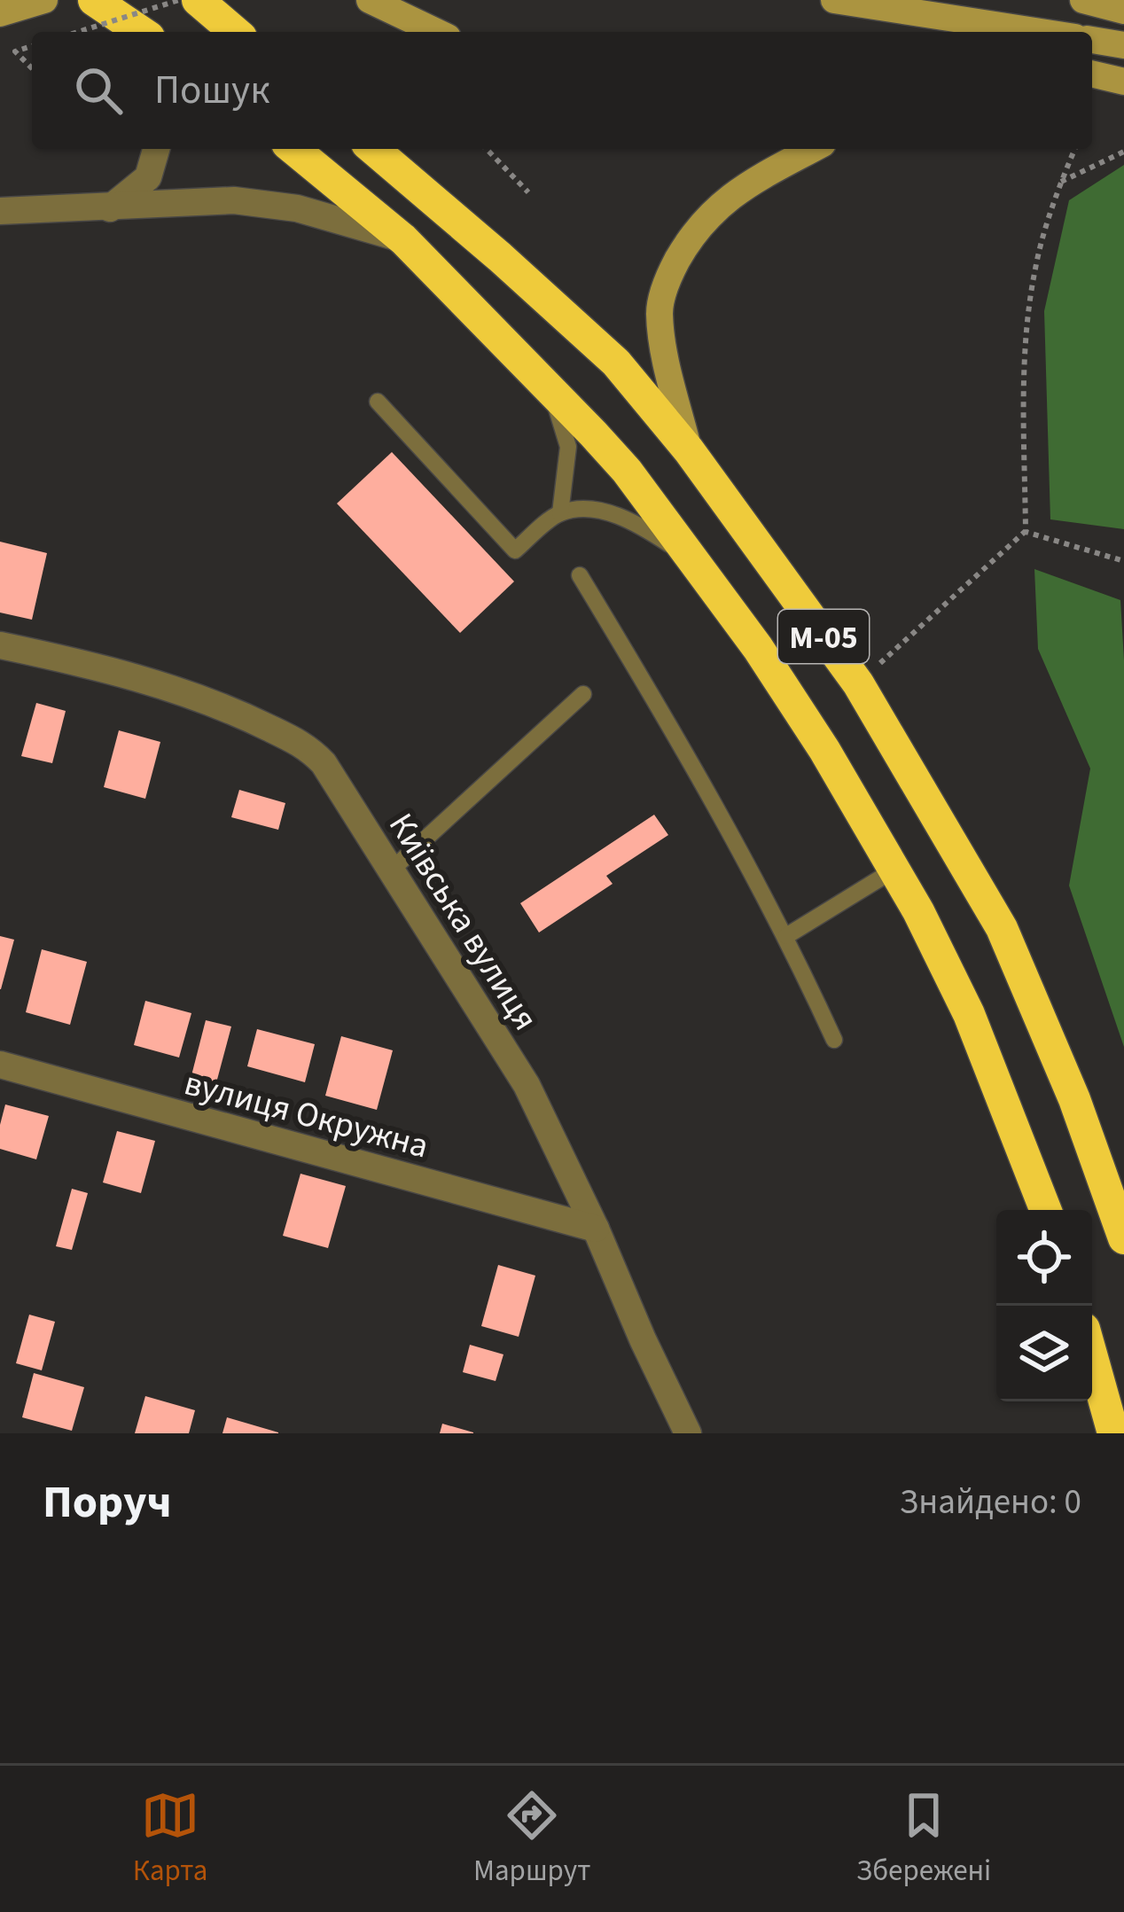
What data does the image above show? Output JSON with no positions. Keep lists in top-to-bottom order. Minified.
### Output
{"streets":{"highway":["М-05"],"street":["Київська вулиця","вулиця Окружна"]},"crossings":[["Київська вулиця","вулиця Окружна"]],"page":{"search":"Пошук","heading":["Поруч","Знайдено: 0"],"nav":["Карта","Маршрут","Збережені"]}}
